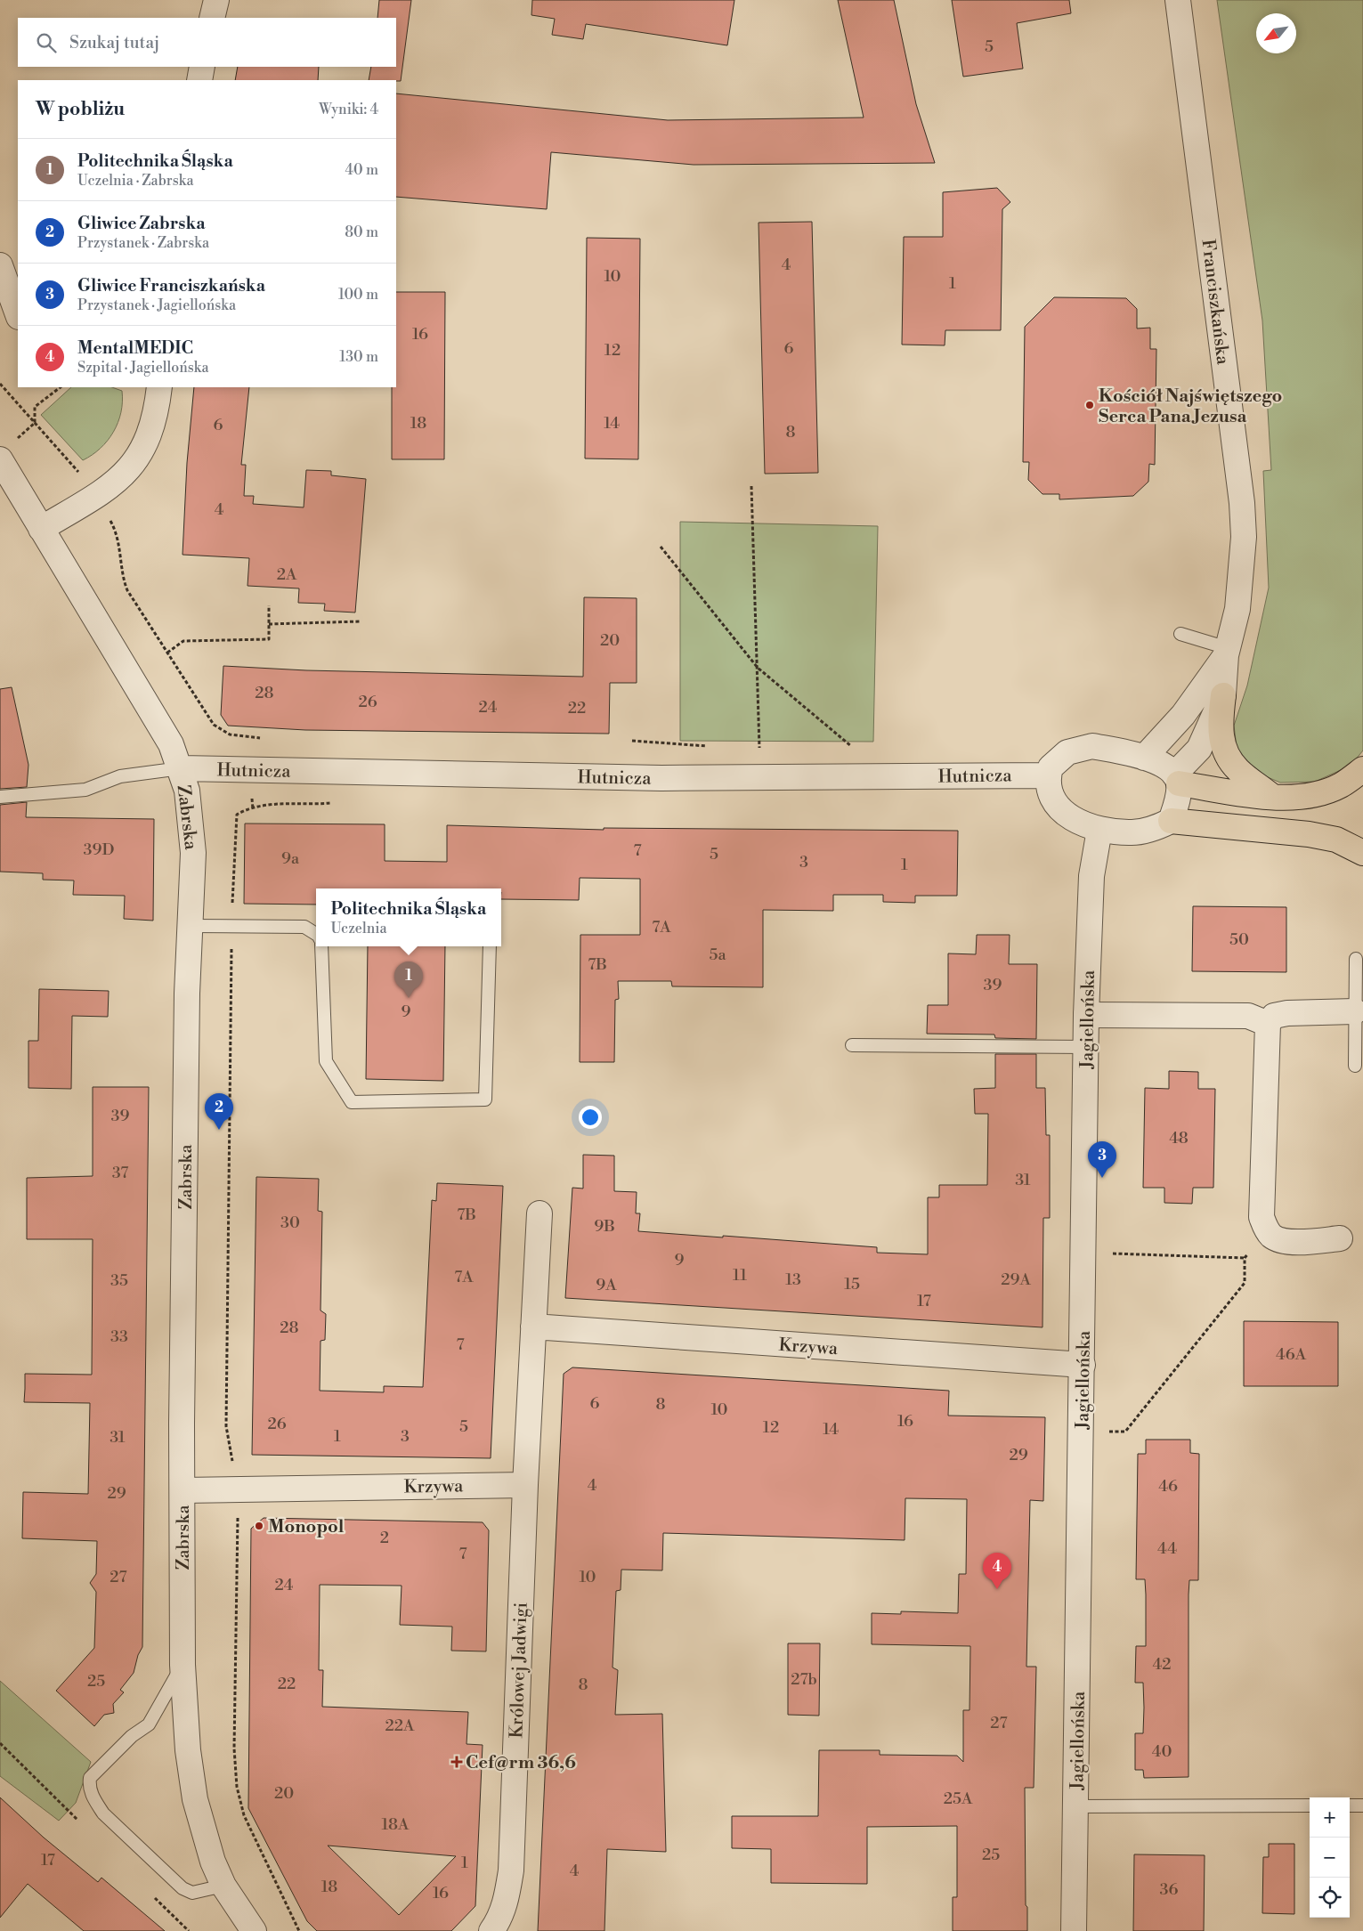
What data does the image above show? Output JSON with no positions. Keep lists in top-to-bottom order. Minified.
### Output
{"streets":{"street":["Franciszkańska","Hutnicza","Zabrska","Jagiellońska","Krzywa","Królowej Jadwigi"]},"crossings":[["Franciszkańska","Hutnicza"],["Franciszkańska","Jagiellońska"],["Hutnicza","Zabrska"],["Hutnicza","Jagiellońska"],["Zabrska","Krzywa"],["Jagiellońska","Krzywa"],["Krzywa","Królowej Jadwigi"]],"places":{"other":["Kościół Najświętszego Serca Pana Jezusa","Monopol"],"health":["Cef@rm 36,6"]},"house_numbers":["5","4","10","1","16","6","12","18","14","6","8","4","2A","20","28","26","24","22","39D","7","5","9a","3","1","7A","50","5a","7B","39","9","39","48","37","31","7B","30","9B","9","11","7A","13","29A","35","15","9A","17","28","33","7","46A","6","8","10","16","26","5","12","14","1","3","31","29","4","46","29","2","44","7","27","10","24","42","27b","25","22","8","27","22A","40","20","25A","18A","25","17","1","4","18","36","16"],"north":"bottom left","page":{"search":"Szukaj tutaj","heading":["W pobliżu","Wyniki: 4"],"list":[{"mark":"1","name":"Politechnika Śląska","note":"Uczelnia · Zabrska","value":"40 m"},{"mark":"2","name":"Gliwice Zabrska","note":"Przystanek · Zabrska","value":"80 m"},{"mark":"3","name":"Gliwice Franciszkańska","note":"Przystanek · Jagiellońska","value":"100 m"},{"mark":"4","name":"MentalMEDIC","note":"Szpital · Jagiellońska","value":"130 m"}],"popup":["Politechnika Śląska","Uczelnia"],"pins":["1","2","3","4"],"map_buttons":["+","−"]}}
